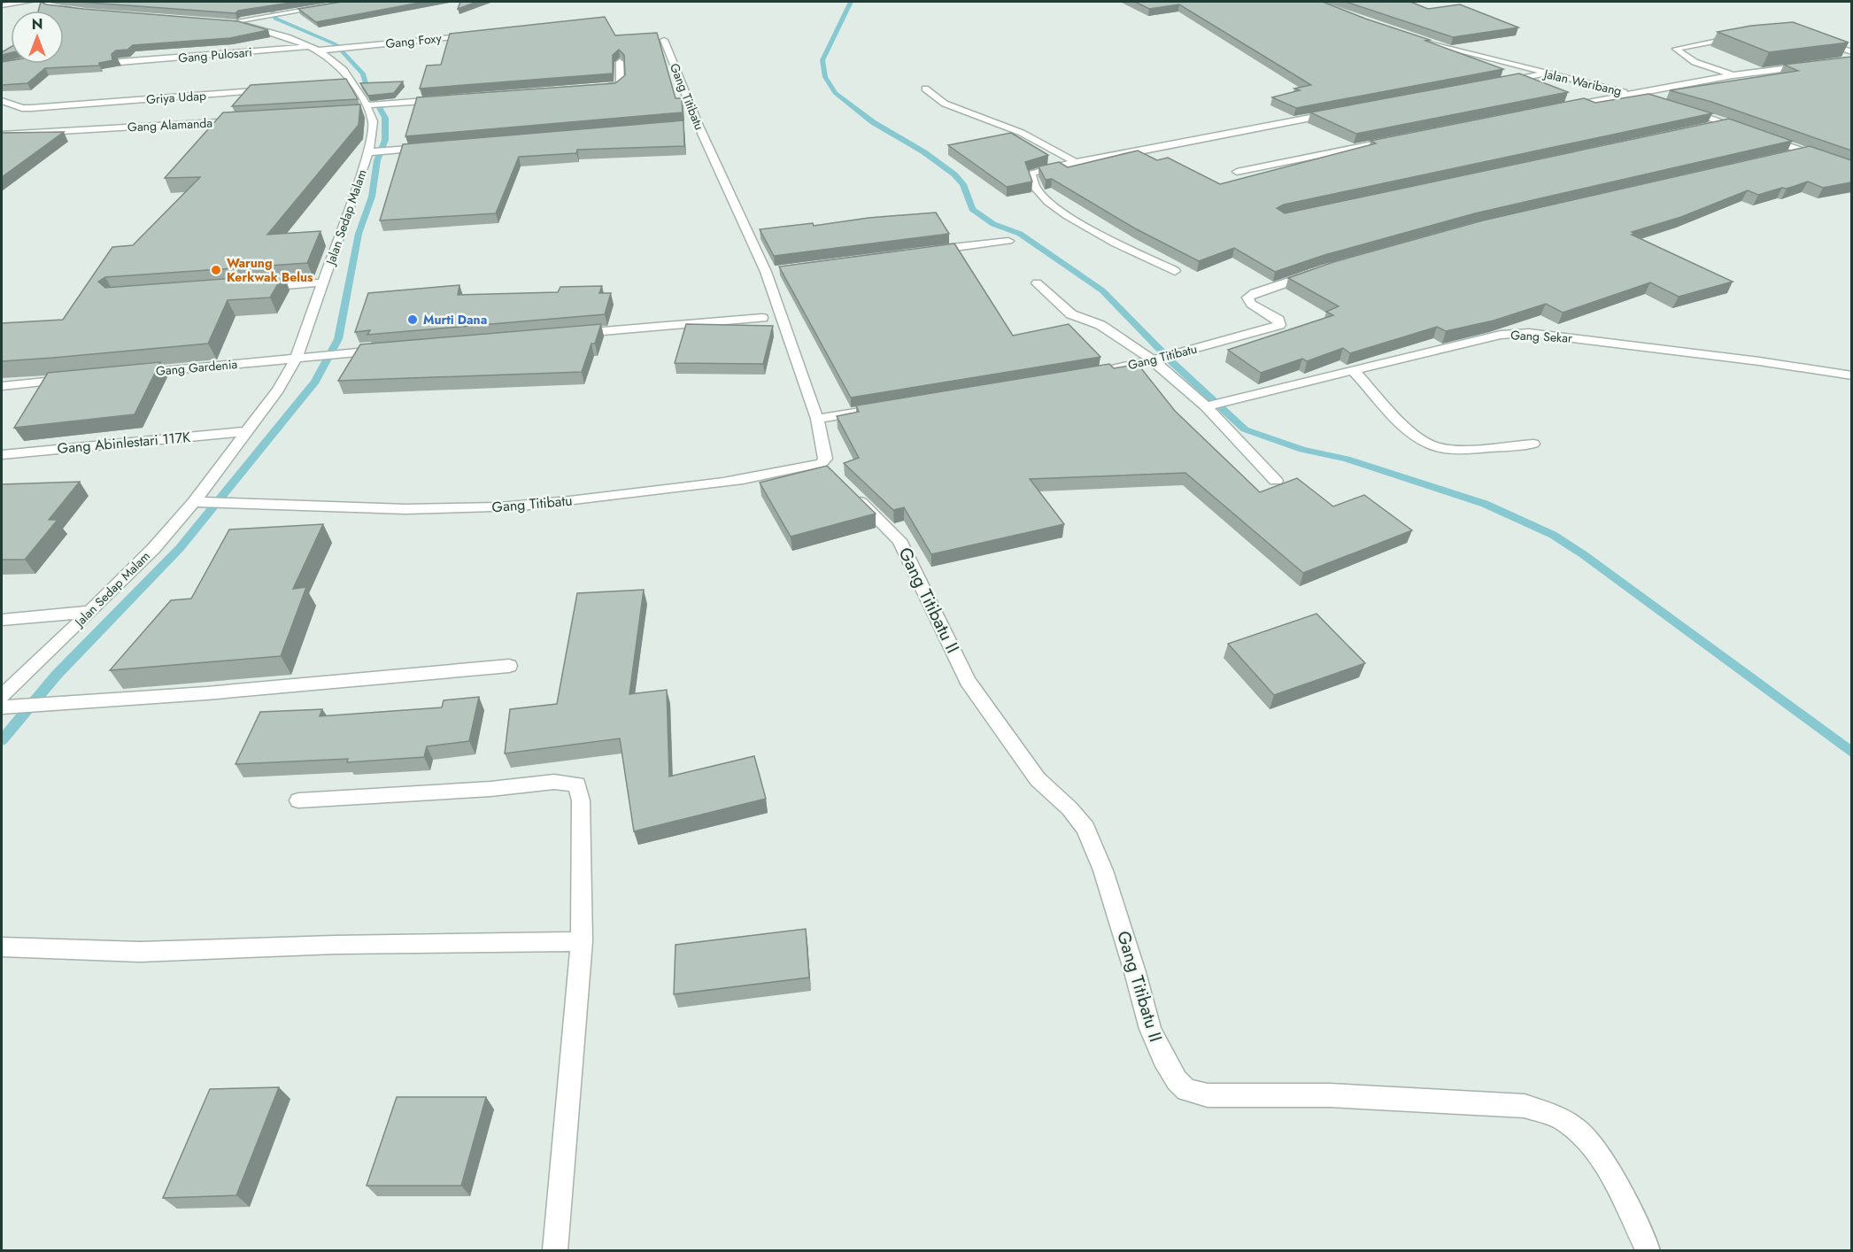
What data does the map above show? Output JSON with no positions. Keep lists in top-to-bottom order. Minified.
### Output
{"streets":{"street":["Gang Foxy","Gang Pulosari","Jalan Waribang","Gang Titibatu","Griya Udap","Gang Alamanda","Jalan Sedap Malam","Gang Sekar","Gang Gardenia","Gang Abinlestari 117K","Gang Titibatu II"]},"crossings":[["Gang Foxy","Gang Pulosari"],["Gang Titibatu","Jalan Sedap Malam"],["Gang Titibatu","Gang Titibatu II"],["Jalan Sedap Malam","Gang Gardenia"],["Jalan Sedap Malam","Gang Abinlestari 117K"]],"places":["Warung Kerkwak Belus","Murti Dana"],"north":"top"}
